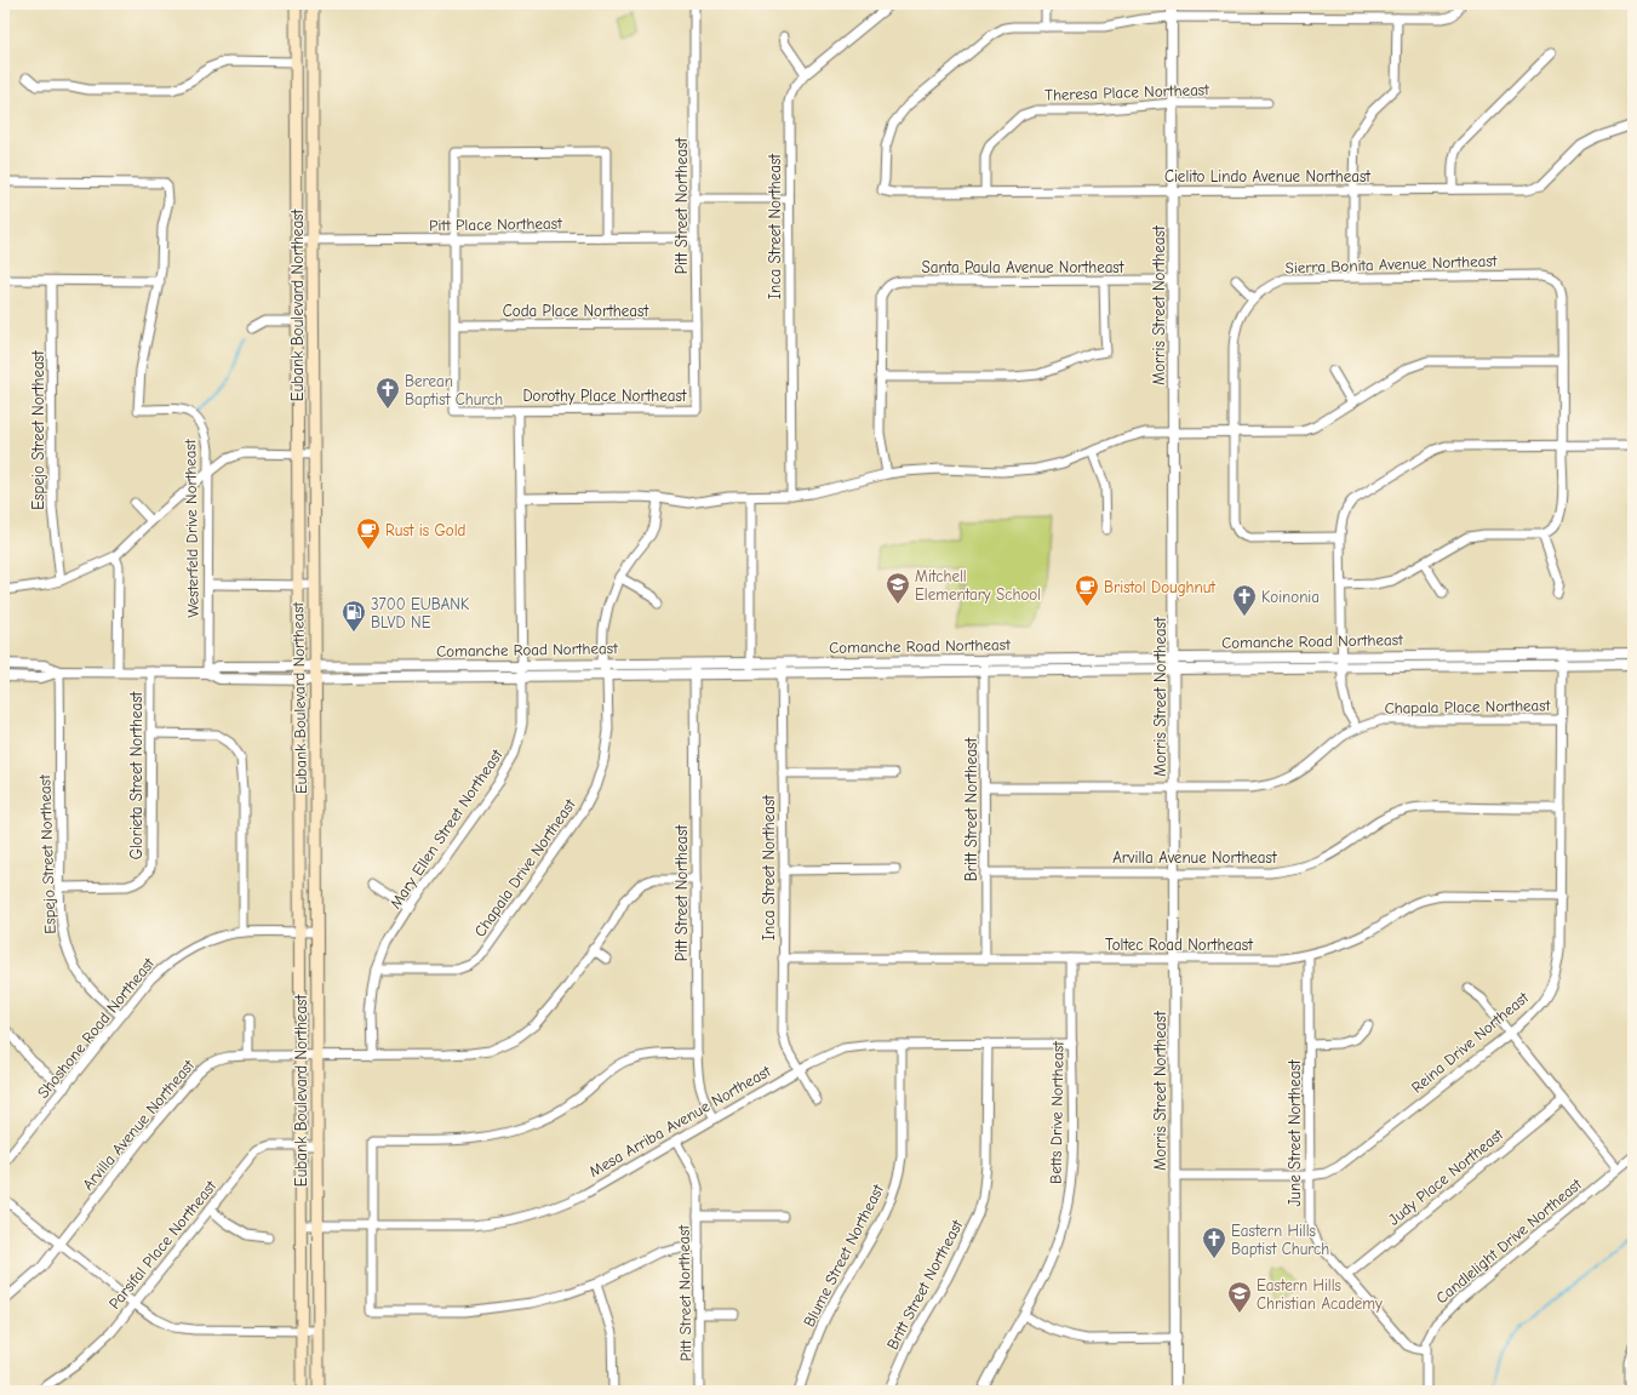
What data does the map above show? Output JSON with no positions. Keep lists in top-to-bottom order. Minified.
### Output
{"streets":{"main road":["Eubank Boulevard Northeast"],"street":["Theresa Place Northeast","Cielito Lindo Avenue Northeast","Pitt Street Northeast","Pitt Place Northeast","Inca Street Northeast","Sierra Bonita Avenue Northeast","Santa Paula Avenue Northeast","Morris Street Northeast","Coda Place Northeast","Dorothy Place Northeast","Espejo Street Northeast","Westerfeld Drive Northeast","Comanche Road Northeast","Chapala Place Northeast","Glorieta Street Northeast","Britt Street Northeast","Mary Ellen Street Northeast","Arvilla Avenue Northeast","Chapala Drive Northeast","Toltec Road Northeast","Shoshone Road Northeast","Reina Drive Northeast","Betts Drive Northeast","Mesa Arriba Avenue Northeast","June Street Northeast","Judy Place Northeast","Candlelight Drive Northeast","Parsifal Place Northeast","Blume Street Northeast"]},"crossings":[["Theresa Place Northeast","Cielito Lindo Avenue Northeast"],["Theresa Place Northeast","Morris Street Northeast"],["Cielito Lindo Avenue Northeast","Morris Street Northeast"],["Pitt Street Northeast","Pitt Place Northeast"],["Pitt Street Northeast","Coda Place Northeast"],["Pitt Street Northeast","Dorothy Place Northeast"],["Pitt Street Northeast","Comanche Road Northeast"],["Pitt Street Northeast","Arvilla Avenue Northeast"],["Pitt Street Northeast","Mesa Arriba Avenue Northeast"],["Pitt Place Northeast","Eubank Boulevard Northeast"],["Inca Street Northeast","Comanche Road Northeast"],["Inca Street Northeast","Toltec Road Northeast"],["Inca Street Northeast","Mesa Arriba Avenue Northeast"],["Santa Paula Avenue Northeast","Morris Street Northeast"],["Eubank Boulevard Northeast","Comanche Road Northeast"],["Eubank Boulevard Northeast","Arvilla Avenue Northeast"],["Eubank Boulevard Northeast","Shoshone Road Northeast"],["Eubank Boulevard Northeast","Mesa Arriba Avenue Northeast"],["Eubank Boulevard Northeast","Parsifal Place Northeast"],["Morris Street Northeast","Comanche Road Northeast"],["Morris Street Northeast","Chapala Place Northeast"],["Morris Street Northeast","Arvilla Avenue Northeast"],["Morris Street Northeast","Toltec Road Northeast"],["Morris Street Northeast","Reina Drive Northeast"],["Coda Place Northeast","Dorothy Place Northeast"],["Dorothy Place Northeast","Mary Ellen Street Northeast"],["Espejo Street Northeast","Comanche Road Northeast"],["Espejo Street Northeast","Glorieta Street Northeast"],["Espejo Street Northeast","Shoshone Road Northeast"],["Westerfeld Drive Northeast","Comanche Road Northeast"],["Comanche Road Northeast","Glorieta Street Northeast"],["Comanche Road Northeast","Britt Street Northeast"],["Comanche Road Northeast","Mary Ellen Street Northeast"],["Comanche Road Northeast","Chapala Drive Northeast"],["Comanche Road Northeast","Reina Drive Northeast"],["Chapala Place Northeast","Britt Street Northeast"],["Chapala Place Northeast","Reina Drive Northeast"],["Britt Street Northeast","Arvilla Avenue Northeast"],["Britt Street Northeast","Toltec Road Northeast"],["Britt Street Northeast","Mesa Arriba Avenue Northeast"],["Mary Ellen Street Northeast","Arvilla Avenue Northeast"],["Mary Ellen Street Northeast","Chapala Drive Northeast"],["Arvilla Avenue Northeast","Reina Drive Northeast"],["Toltec Road Northeast","Reina Drive Northeast"],["Toltec Road Northeast","Betts Drive Northeast"],["Toltec Road Northeast","June Street Northeast"],["Reina Drive Northeast","June Street Northeast"],["Betts Drive Northeast","Mesa Arriba Avenue Northeast"],["Mesa Arriba Avenue Northeast","Blume Street Northeast"],["June Street Northeast","Judy Place Northeast"],["June Street Northeast","Candlelight Drive Northeast"]],"places":{"church":["Berean Baptist Church","Koinonia","Eastern Hills Baptist Church"],"cafe":["Rust is Gold","Bristol Doughnut"],"school or university":["Mitchell Elementary School","Eastern Hills Christian Academy"],"fuel station":["3700 EUBANK BLVD NE"]}}
